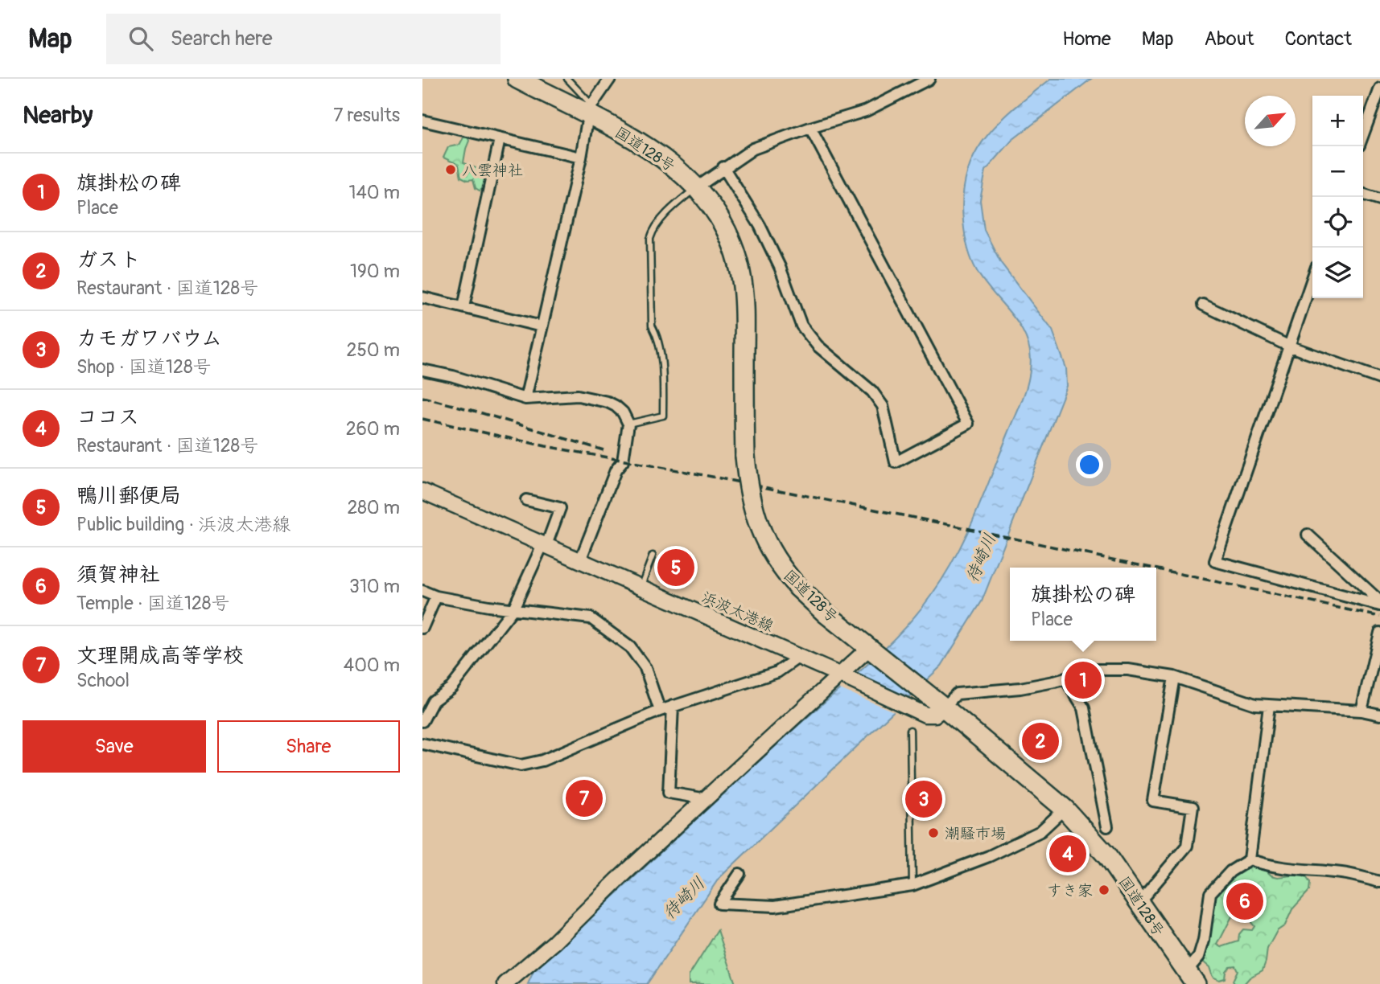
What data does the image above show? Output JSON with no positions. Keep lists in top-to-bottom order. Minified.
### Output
{"streets":{"highway":["国道128号"],"main road":["浜波太港線"]},"crossings":[["国道128号","浜波太港線"]],"water":["待崎川"],"places":["八雲神社","潮騒市場","すき家"],"north":"top right","page":{"header":"Map","search":"Search here","nav":["Home","Map","About","Contact"],"heading":["Nearby","7 results"],"map_buttons":["+","−"],"list":[{"mark":"1","name":"旗掛松の碑","note":"Place","value":"140 m"},{"mark":"2","name":"ガスト","note":"Restaurant · 国道128号","value":"190 m"},{"mark":"3","name":"カモガワバウム","note":"Shop · 国道128号","value":"250 m"},{"mark":"4","name":"ココス","note":"Restaurant · 国道128号","value":"260 m"},{"mark":"5","name":"鴨川郵便局","note":"Public building · 浜波太港線","value":"280 m"},{"mark":"6","name":"須賀神社","note":"Temple · 国道128号","value":"310 m"},{"mark":"7","name":"文理開成高等学校","note":"School","value":"400 m"}],"pins":["5","1","2","7","3","4","6"],"popup":["旗掛松の碑","Place"],"buttons":["Save","Share"]}}
